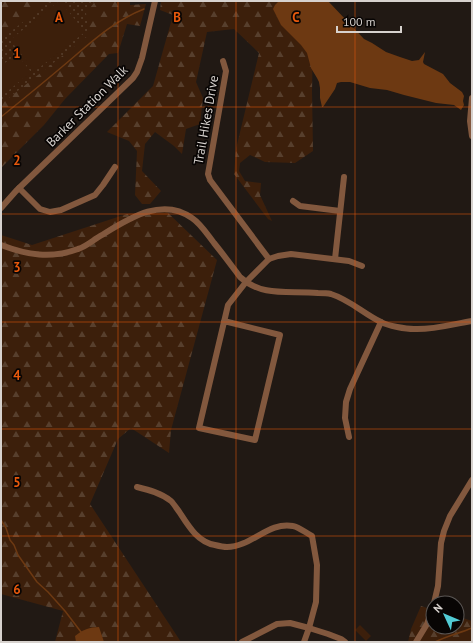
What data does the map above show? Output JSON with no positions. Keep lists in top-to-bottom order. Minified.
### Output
{"streets":{"street":["Barker Station Walk","Trail Hikes Drive"]},"scale_bar":"100 m","north":"top left","grid":{"columns":["A","B","C"],"rows":["1","2","3","4","5","6"]}}
